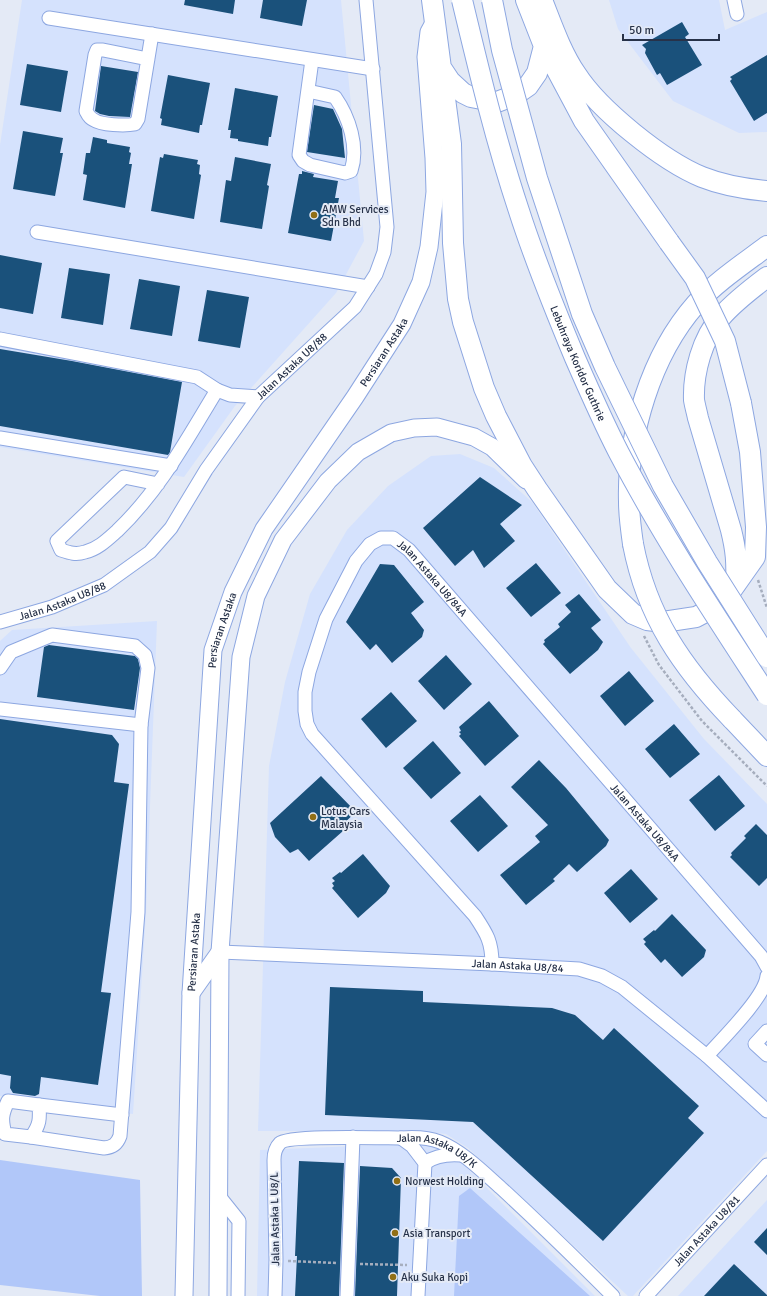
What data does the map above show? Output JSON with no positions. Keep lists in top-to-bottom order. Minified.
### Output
{"streets":{"highway":["Lebuhraya Koridor Guthrie"],"main road":["Persiaran Astaka"],"street":["Jalan Astaka U8/88","Jalan Astaka U8/84A","Jalan Astaka U8/84","Jalan Astaka U8/K","Jalan Astaka L U8/L","Jalan Astaka U8/81"]},"crossings":[["Jalan Astaka U8/84A","Jalan Astaka U8/84"],["Jalan Astaka U8/K","Jalan Astaka L U8/L"]],"places":["AMW Services Sdn Bhd","Lotus Cars Malaysia","Norwest Holding","Asia Transport","Aku Suka Kopi"],"scale_bar":"50 m"}
